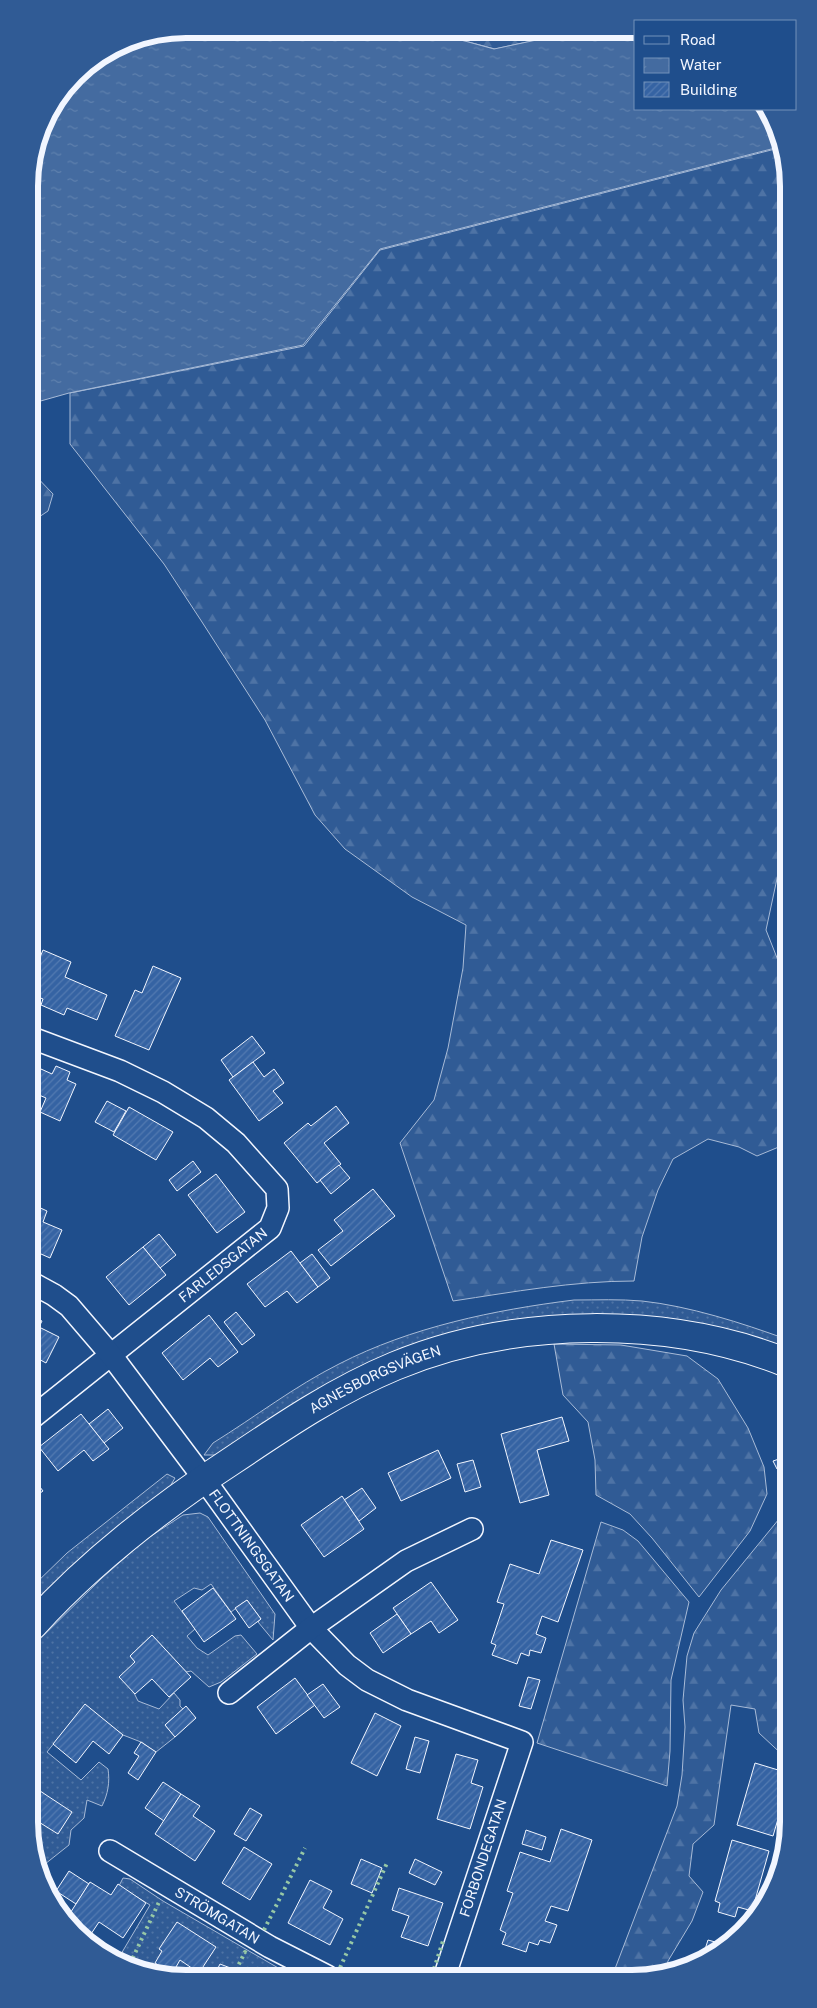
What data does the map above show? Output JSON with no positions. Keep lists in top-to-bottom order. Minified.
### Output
{"streets":{"street":["FARLEDSGATAN","AGNESBORGSVÄGEN","FLOTTNINGSGATAN","FORBONDEGATAN","STRÖMGATAN"]},"crossings":[["FARLEDSGATAN","FLOTTNINGSGATAN"],["AGNESBORGSVÄGEN","FLOTTNINGSGATAN"],["FLOTTNINGSGATAN","FORBONDEGATAN"]],"legend":["Road","Water","Building"]}
